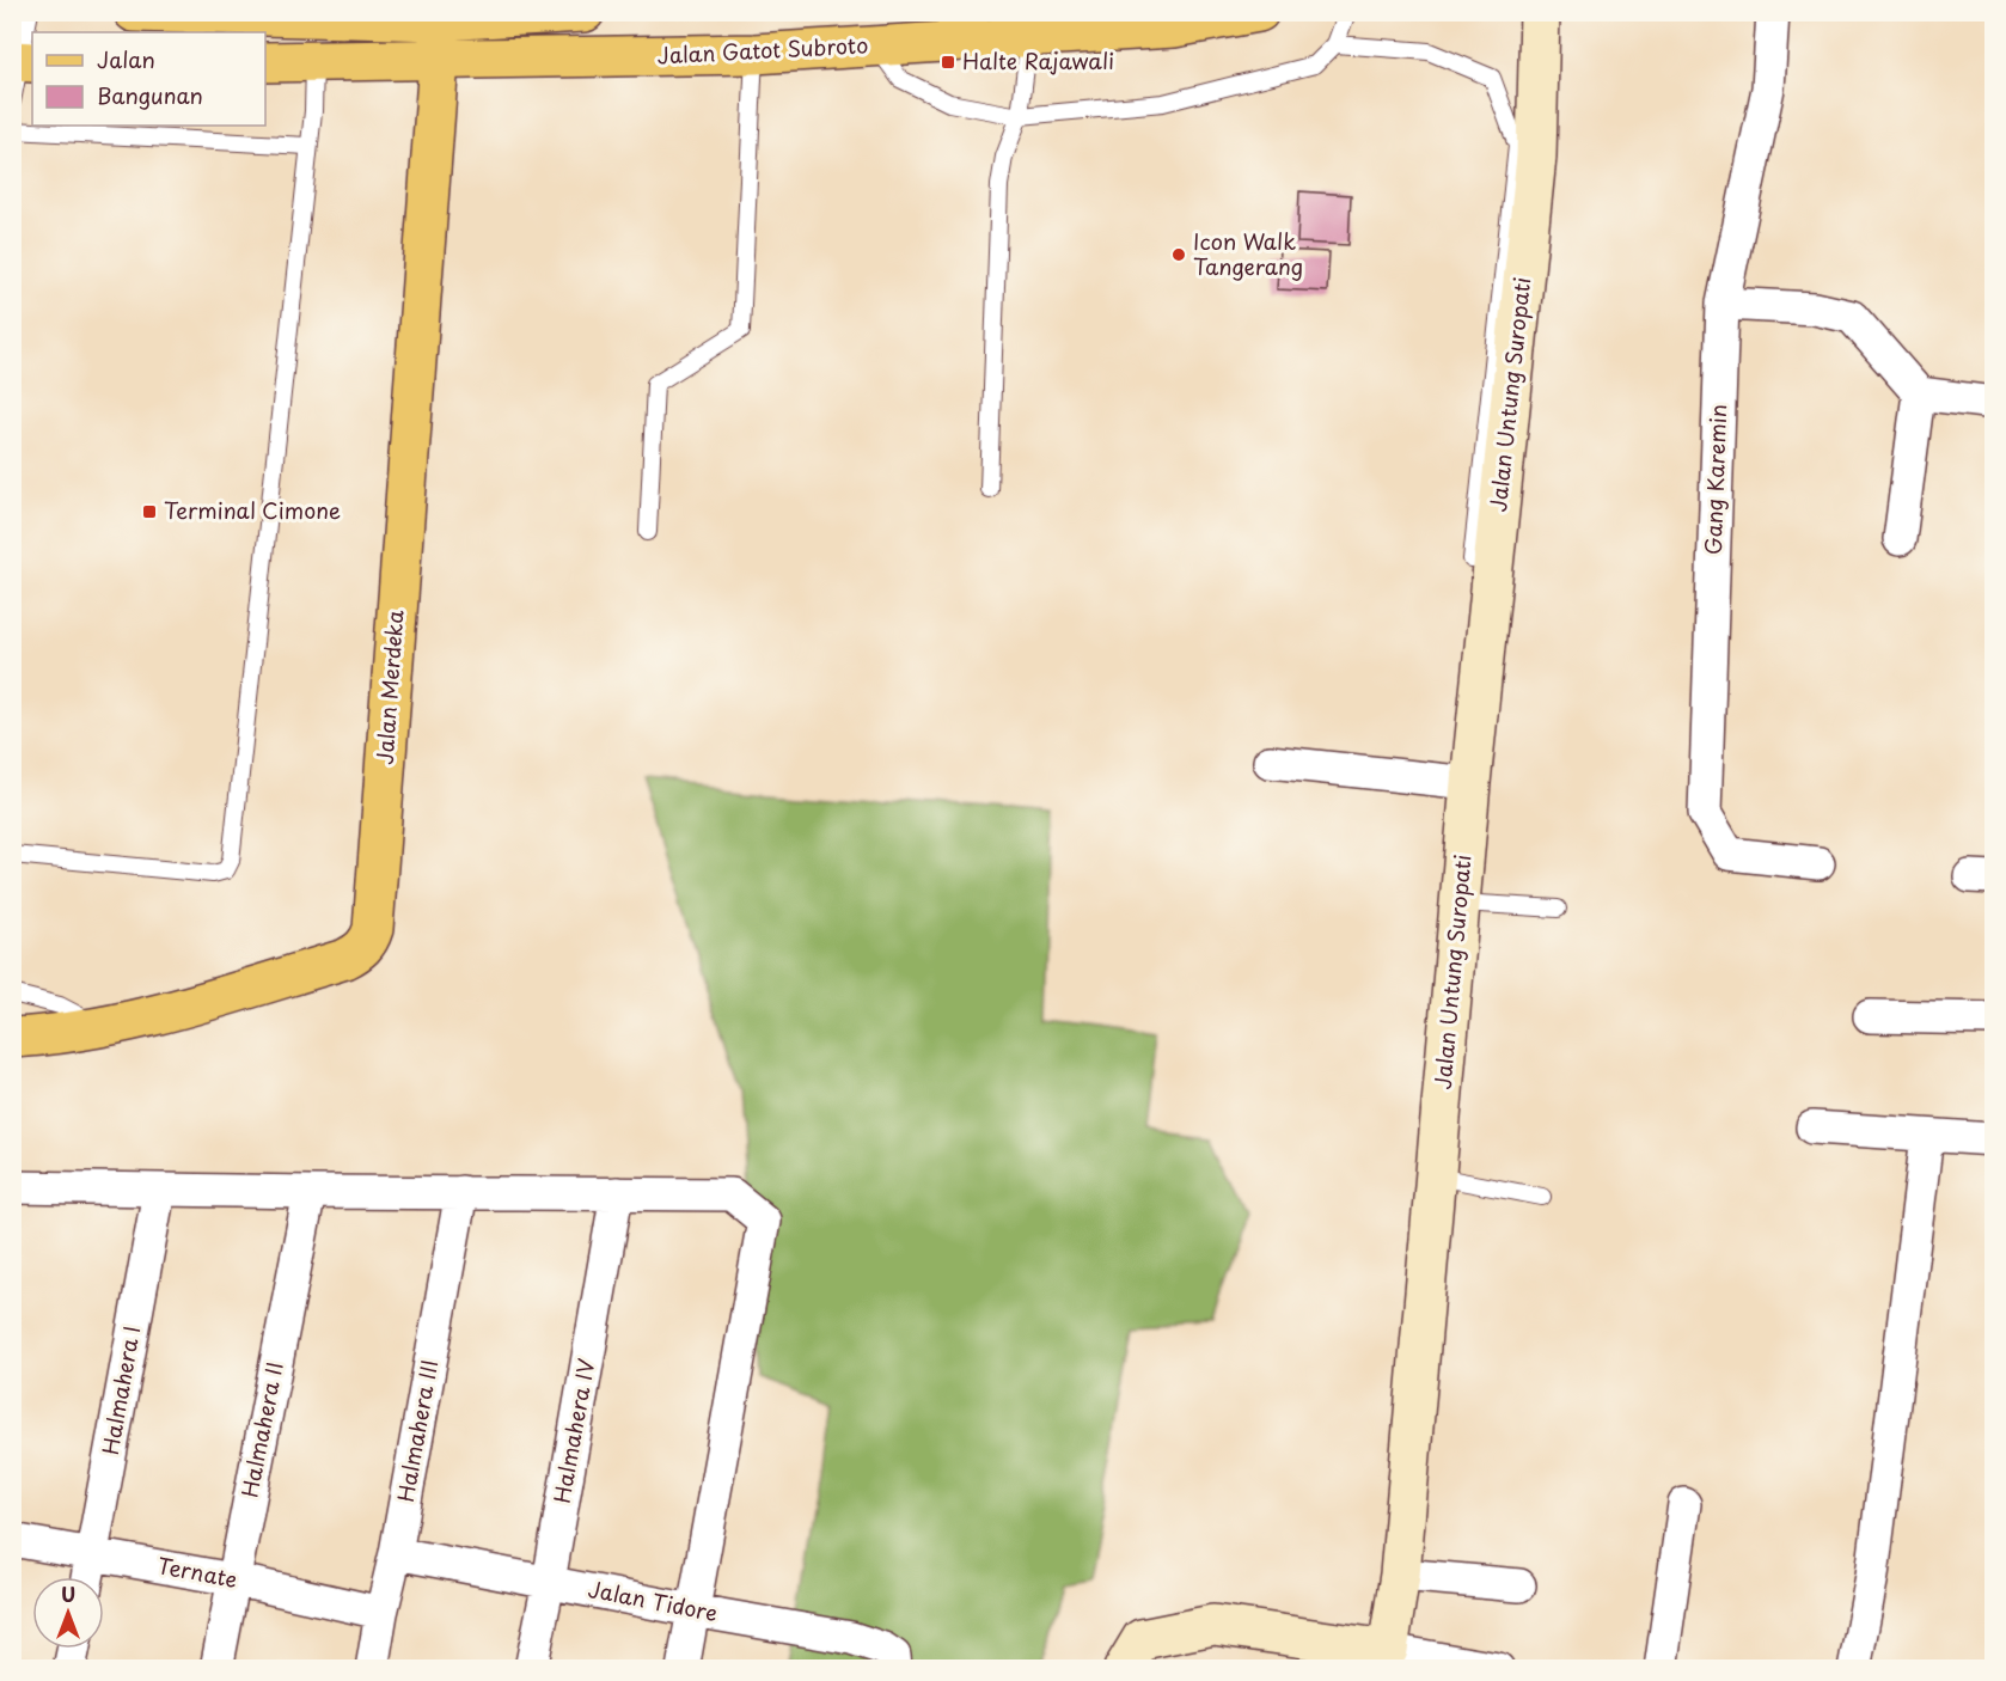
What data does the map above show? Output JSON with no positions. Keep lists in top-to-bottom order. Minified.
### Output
{"streets":{"main road":["Jalan Gatot Subroto","Jalan Merdeka"],"street":["Jalan Untung Suropati","Gang Karemin","Halmahera I","Halmahera II","Halmahera III","Halmahera IV","Ternate","Jalan Tidore"]},"crossings":[["Jalan Gatot Subroto","Jalan Merdeka"],["Halmahera I","Ternate"],["Halmahera II","Ternate"],["Halmahera III","Ternate"],["Halmahera III","Jalan Tidore"],["Halmahera IV","Jalan Tidore"]],"places":{"transit":["Halte Rajawali","Terminal Cimone"],"other":["Icon Walk Tangerang"]},"legend":["Jalan","Bangunan"],"north":"top"}
